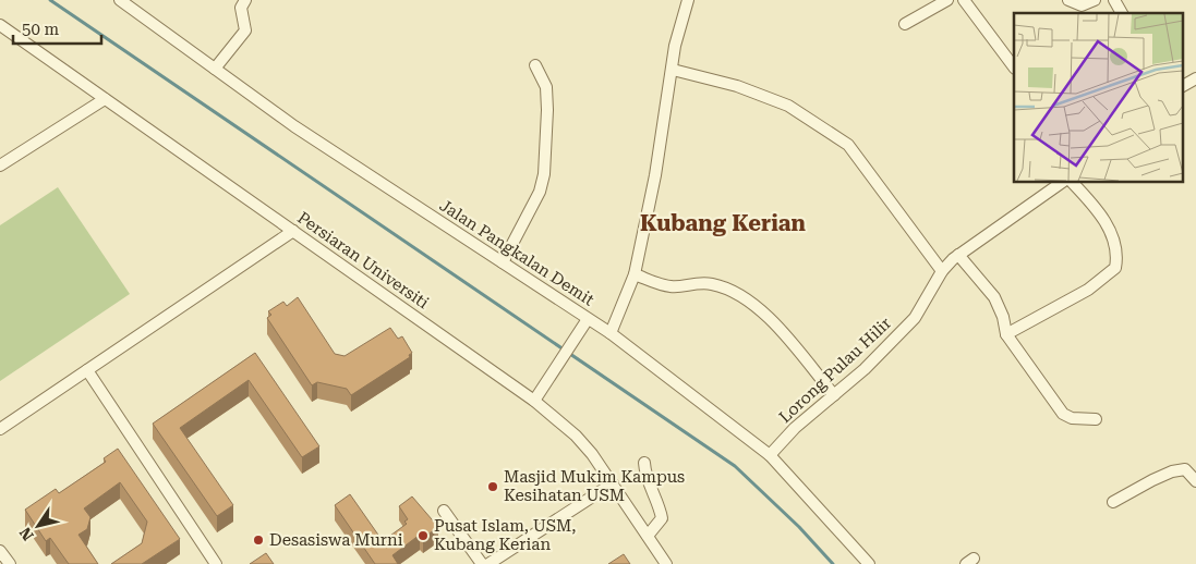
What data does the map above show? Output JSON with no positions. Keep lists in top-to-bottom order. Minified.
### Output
{"streets":{"street":["Jalan Pangkalan Demit","Persiaran Universiti","Lorong Pulau Hilir"]},"crossings":[["Jalan Pangkalan Demit","Lorong Pulau Hilir"]],"districts":["Kubang Kerian"],"places":["Masjid Mukim Kampus Kesihatan USM","Pusat Islam, USM, Kubang Kerian","Desasiswa Murni"],"scale_bar":"50 m","north":"bottom left"}
